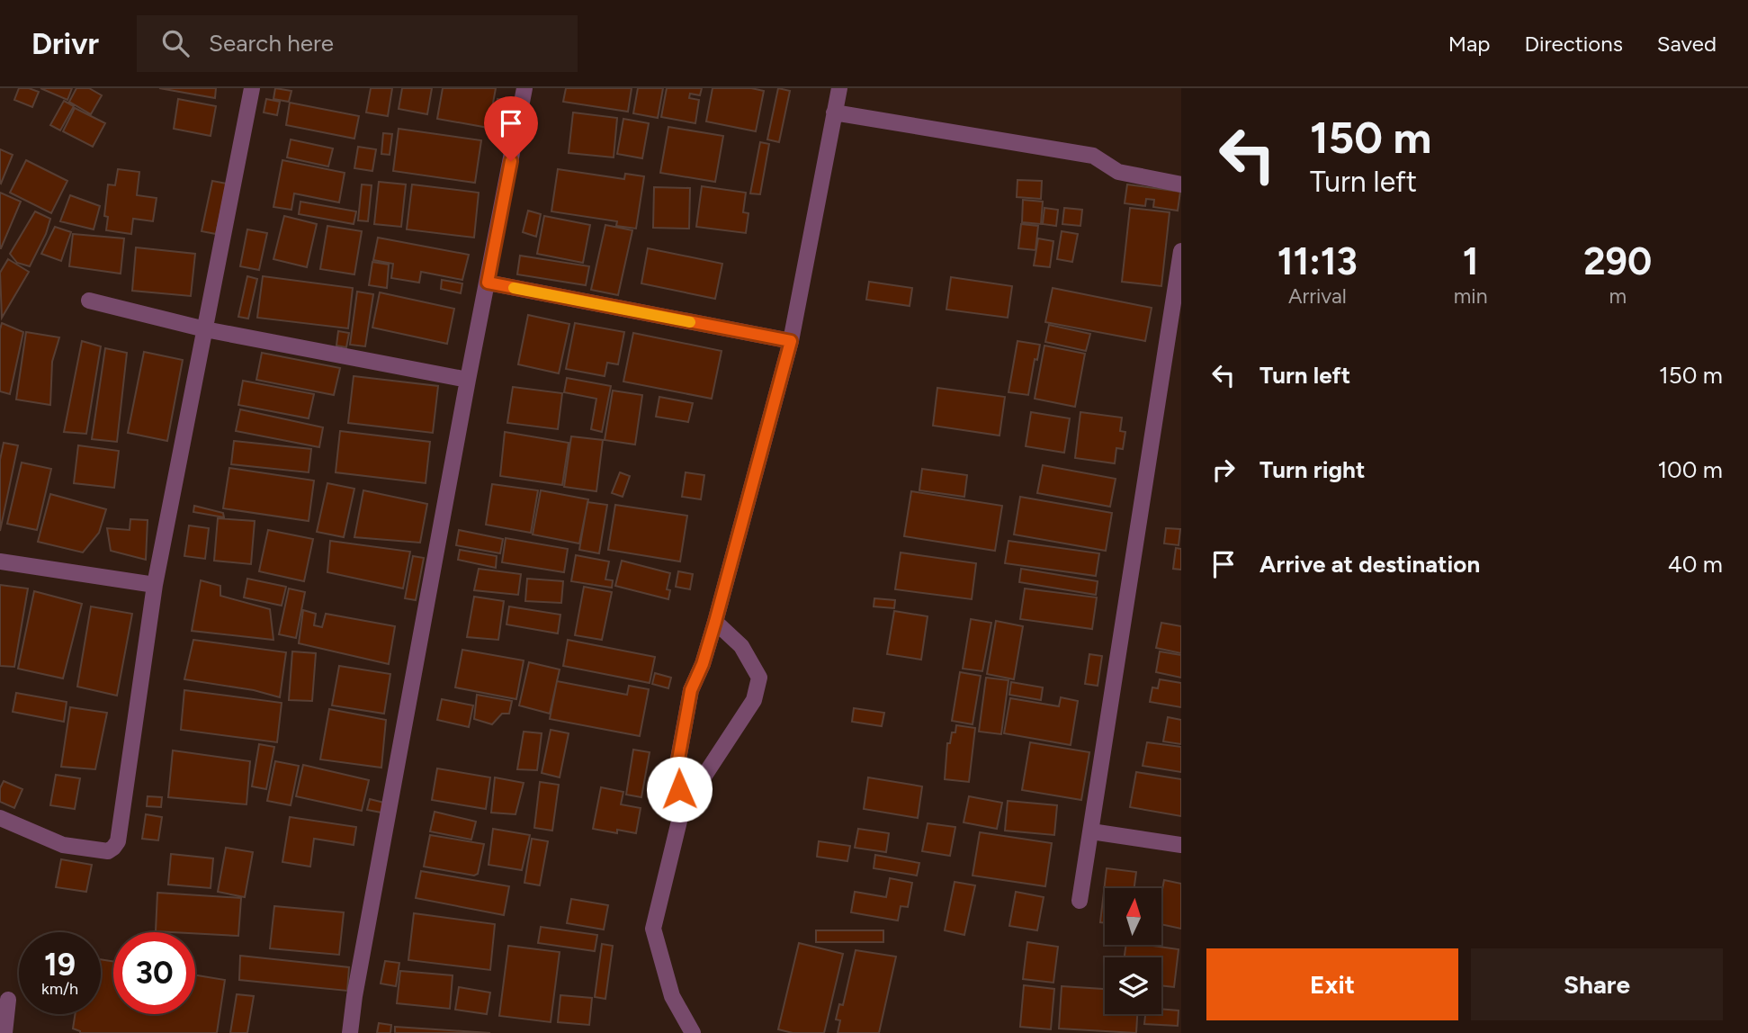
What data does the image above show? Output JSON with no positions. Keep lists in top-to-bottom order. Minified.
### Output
{"north":"top","page":{"header":"Drivr","search":"Search here","nav":["Map","Directions","Saved"],"turn":["150 m","Turn left"],"eta":["11:13","Arrival","1","min","290","m"],"list":[{"name":"Turn left","value":"150 m"},{"name":"Turn right","value":"100 m"},{"name":"Arrive at destination","value":"40 m"}],"speed":"19 km/h","limit":"30","buttons":["Exit","Share"]}}
